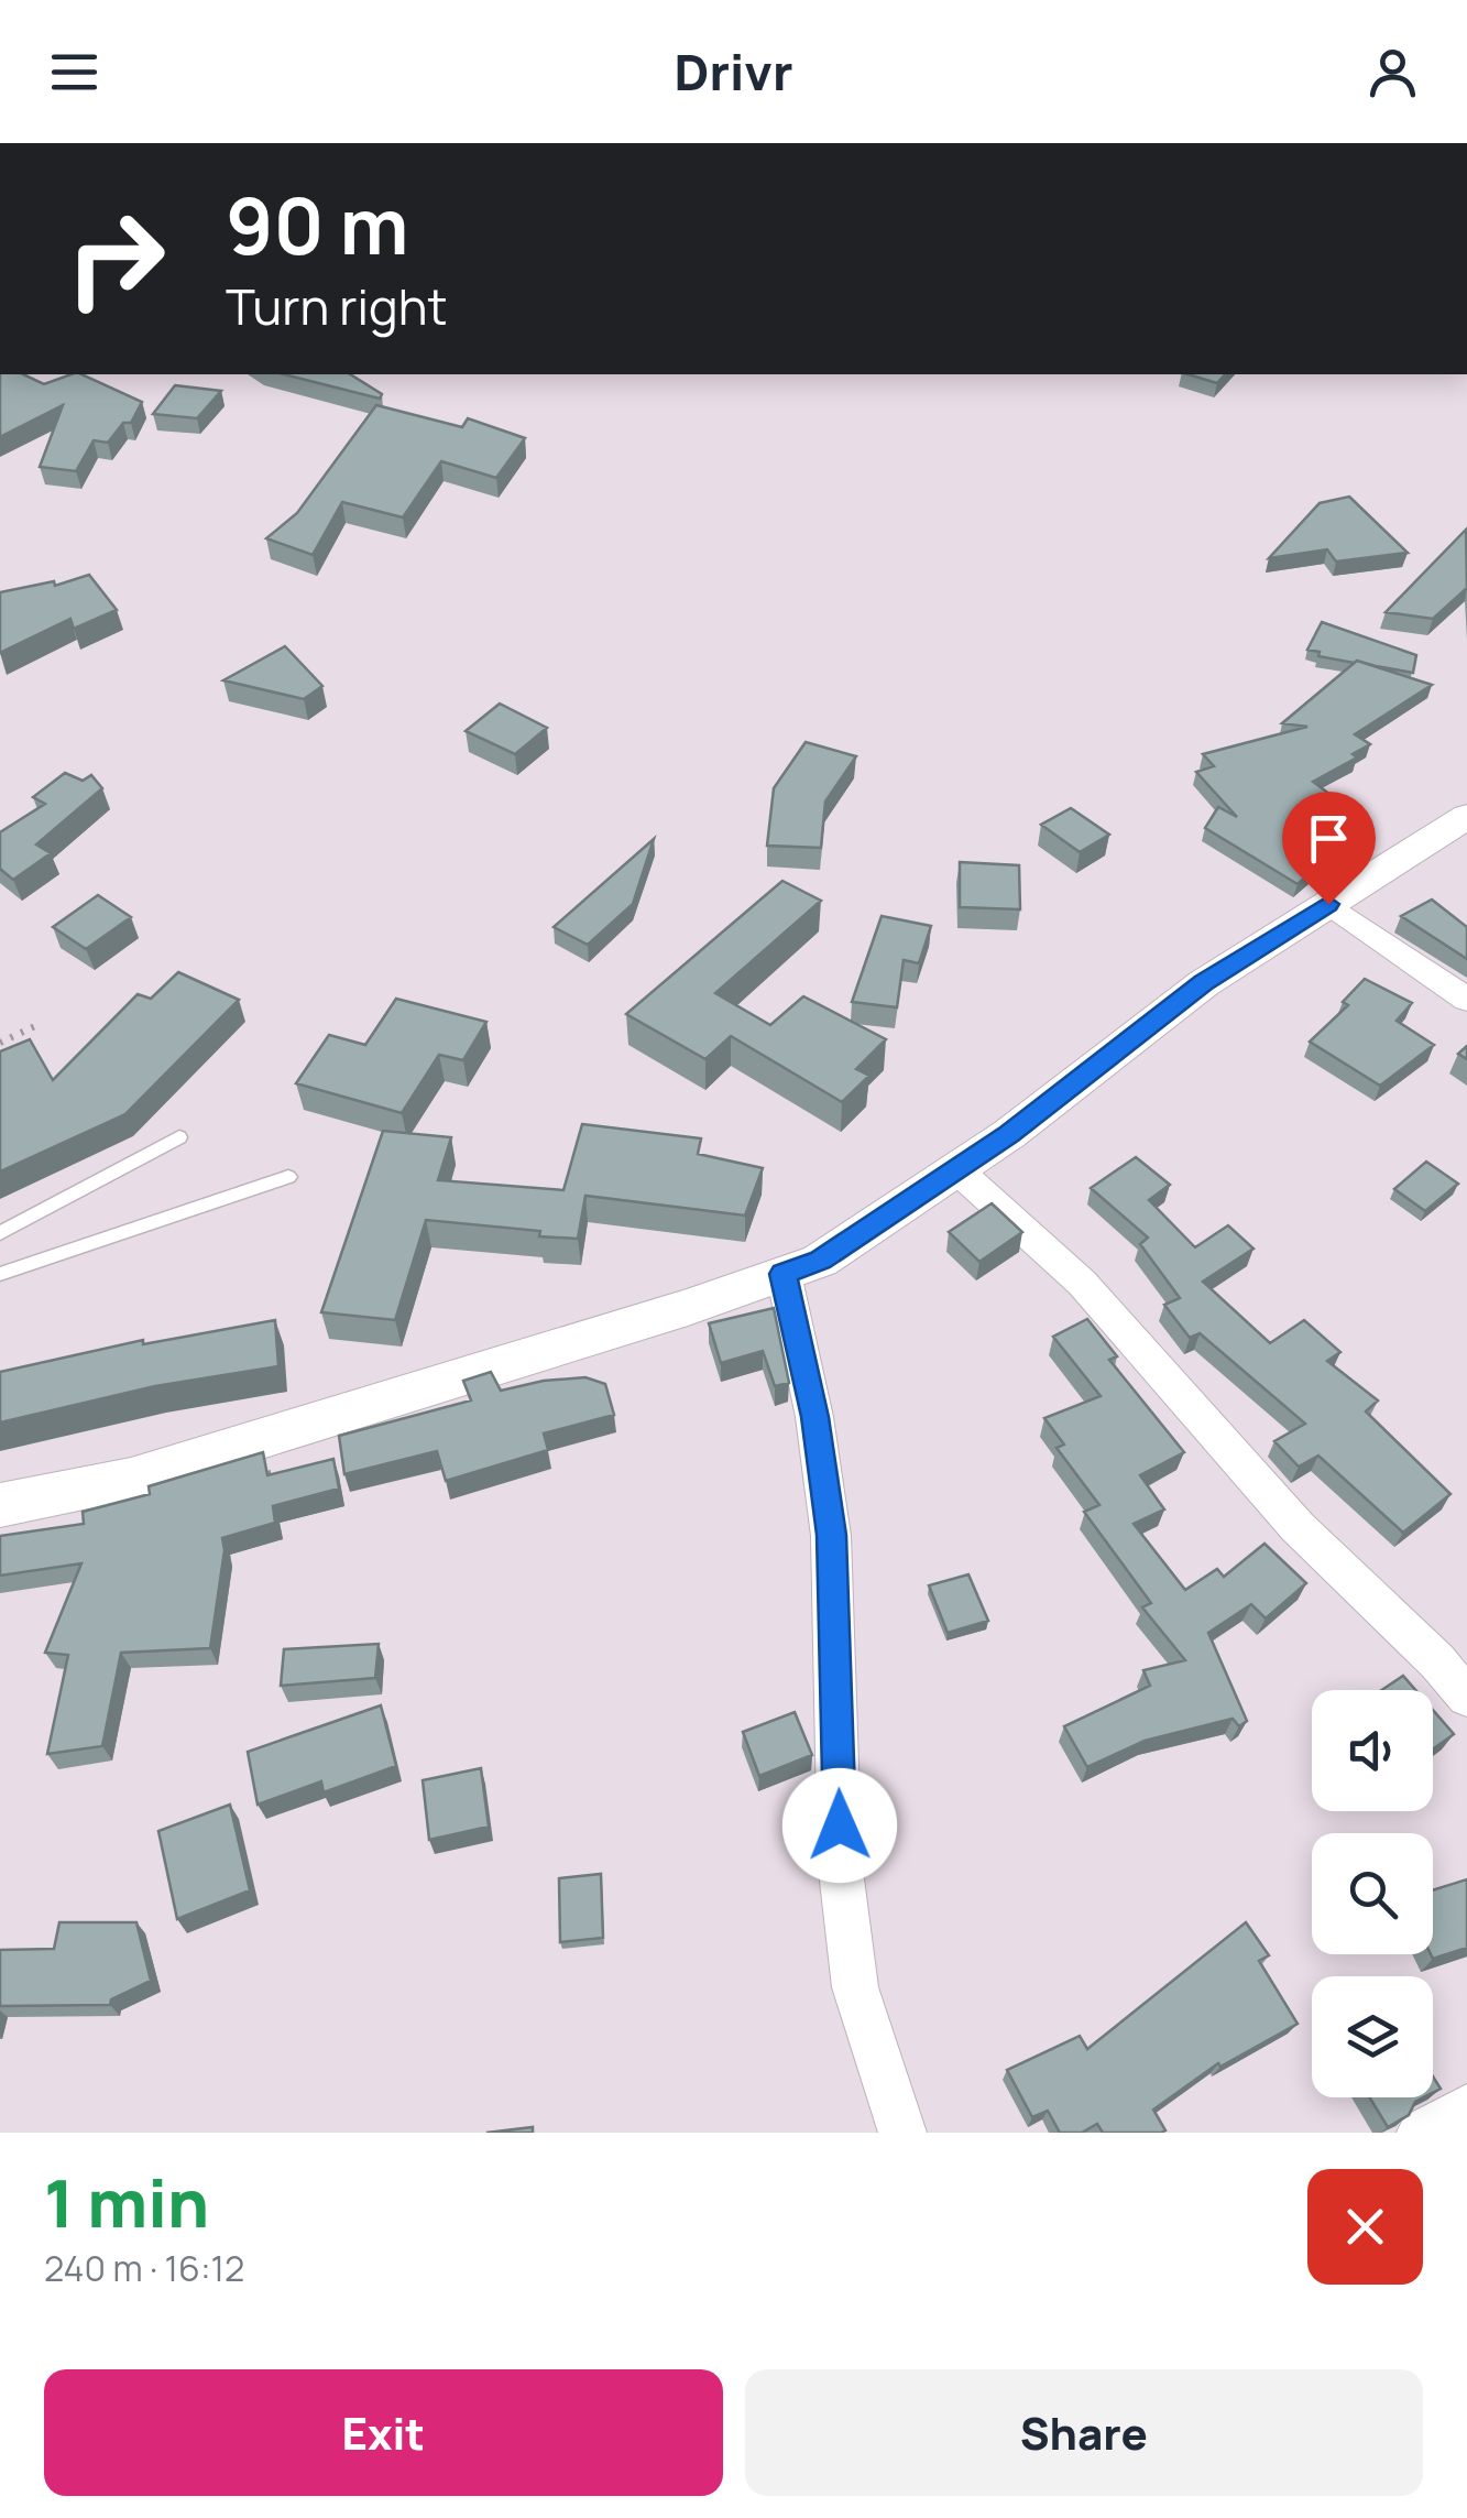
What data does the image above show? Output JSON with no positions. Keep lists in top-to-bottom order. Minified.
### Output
{"page":{"header":"Drivr","turn":["90 m","Turn right"],"heading":["1 min","240 m · 16:12"],"buttons":["Exit","Share"]}}
